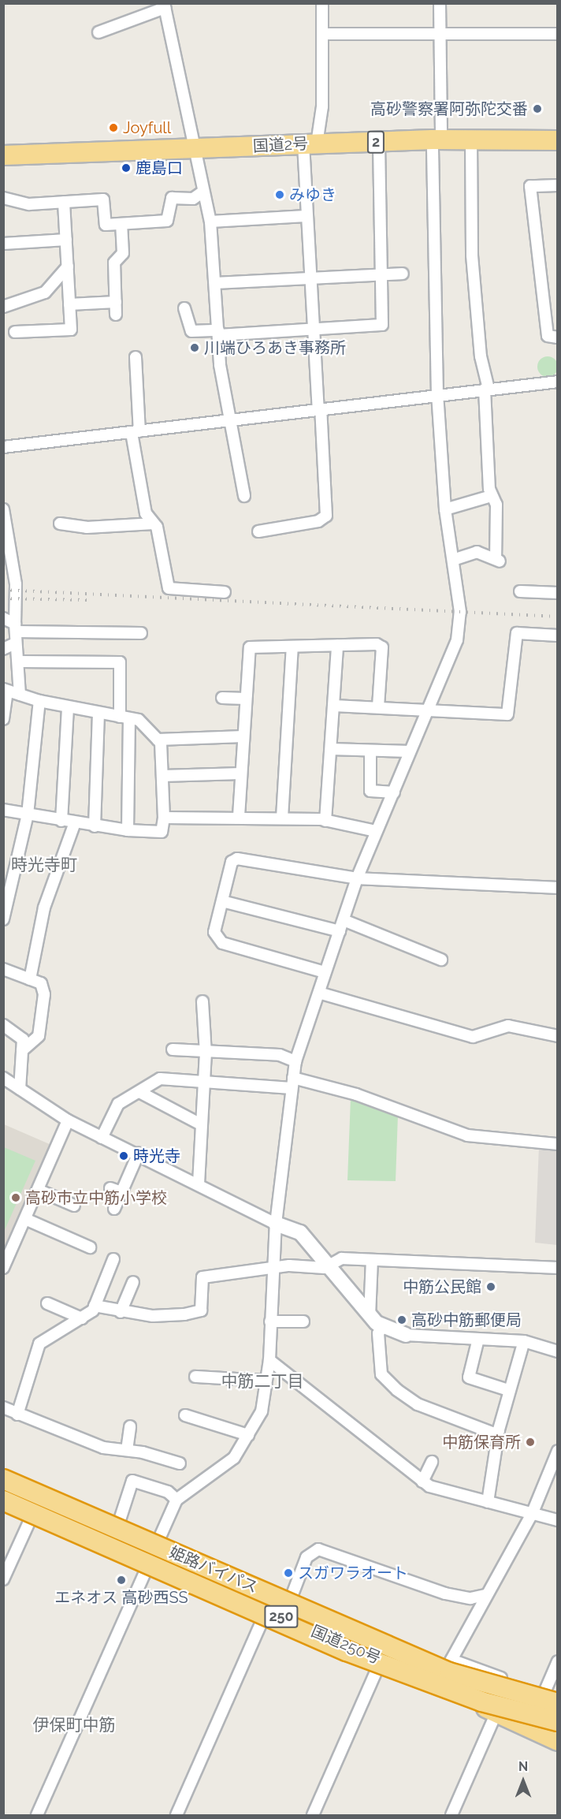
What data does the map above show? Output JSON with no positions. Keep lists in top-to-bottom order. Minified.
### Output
{"streets":{"highway":["2","国道2号","姫路バイパス","250","国道250号"]},"crossings":[["姫路バイパス","国道250号"]],"districts":["時光寺町","中筋二丁目","伊保町中筋"],"places":["高砂警察署阿弥陀交番","Joyfull","鹿島口","みゆき","川端ひろあき事務所","時光寺","高砂市立中筋小学校","中筋公民館","高砂中筋郵便局","中筋保育所","スガワラオート","エネオス 高砂西SS"],"north":"top"}
